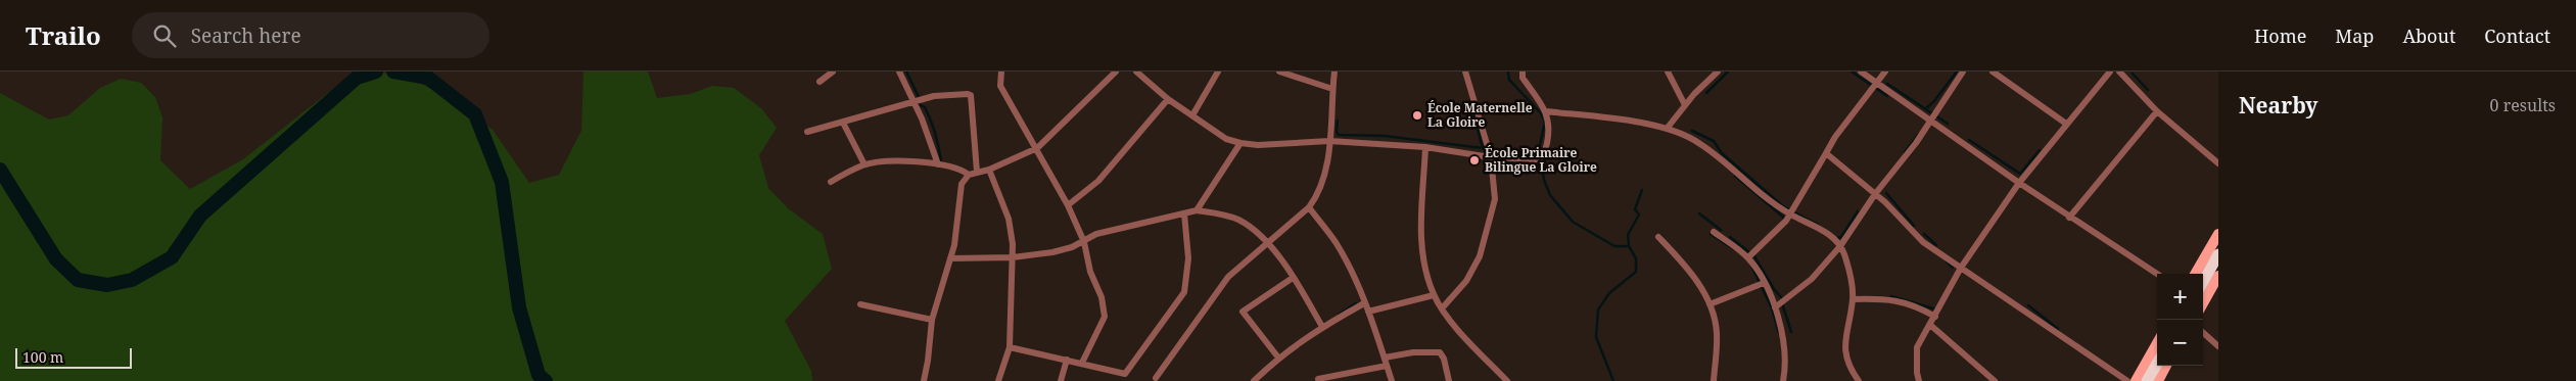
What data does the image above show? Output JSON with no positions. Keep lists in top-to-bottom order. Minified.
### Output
{"places":["École Maternelle La Gloire","École Primaire Bilingue La Gloire"],"scale_bar":"100 m","page":{"header":"Trailo","search":"Search here","nav":["Home","Map","About","Contact"],"heading":["Nearby","0 results"],"map_buttons":["+","−"],"scale":"100 m"}}
